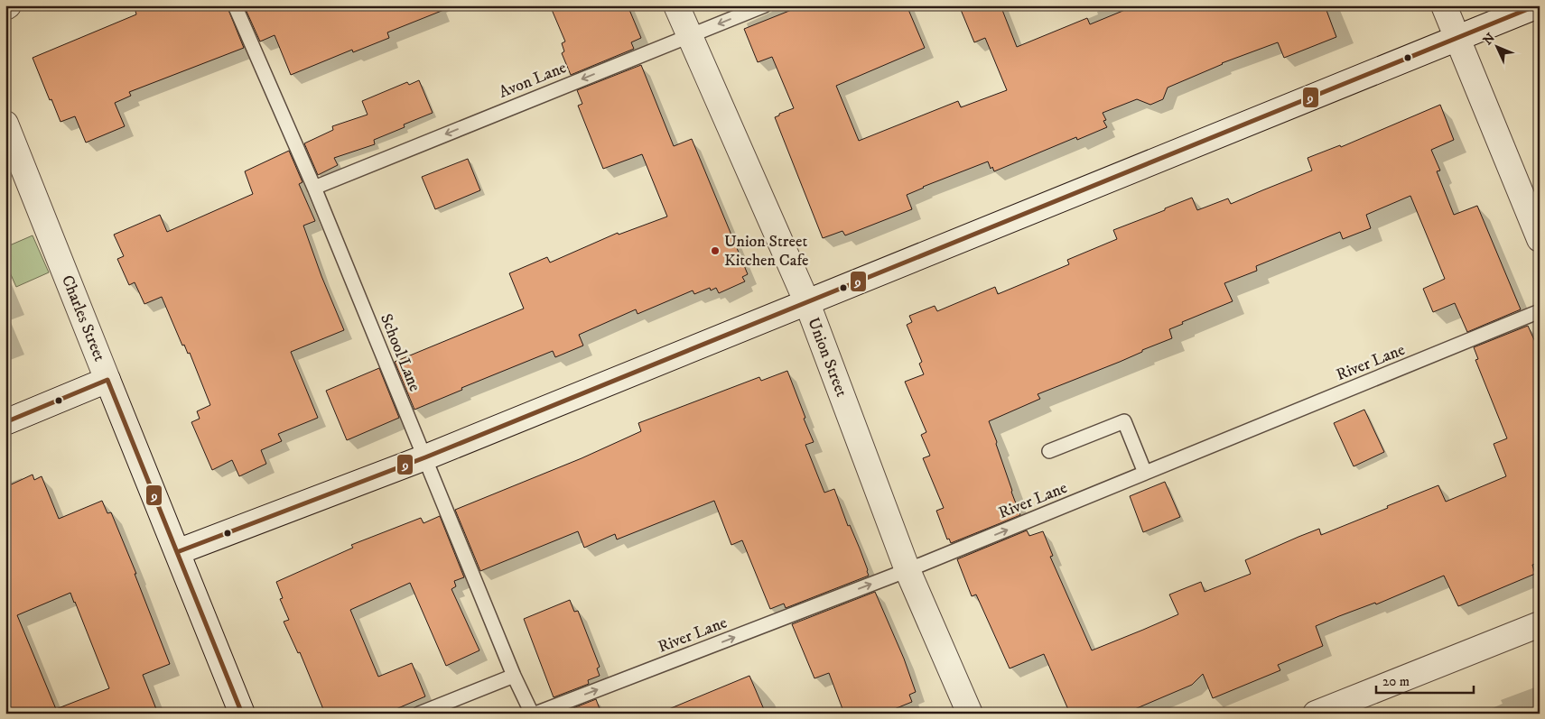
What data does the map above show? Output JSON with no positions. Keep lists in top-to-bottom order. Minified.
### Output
{"streets":{"street":["Charles Street","Union Street"],"lane":["Avon Lane","School Lane","River Lane"]},"crossings":[["Avon Lane","School Lane"],["Avon Lane","Union Street"],["Union Street","River Lane"]],"one_way":["Avon Lane","River Lane"],"places":["Union Street Kitchen Cafe"],"lines":["transit line 9"],"scale_bar":"20 m","north":"top left"}
